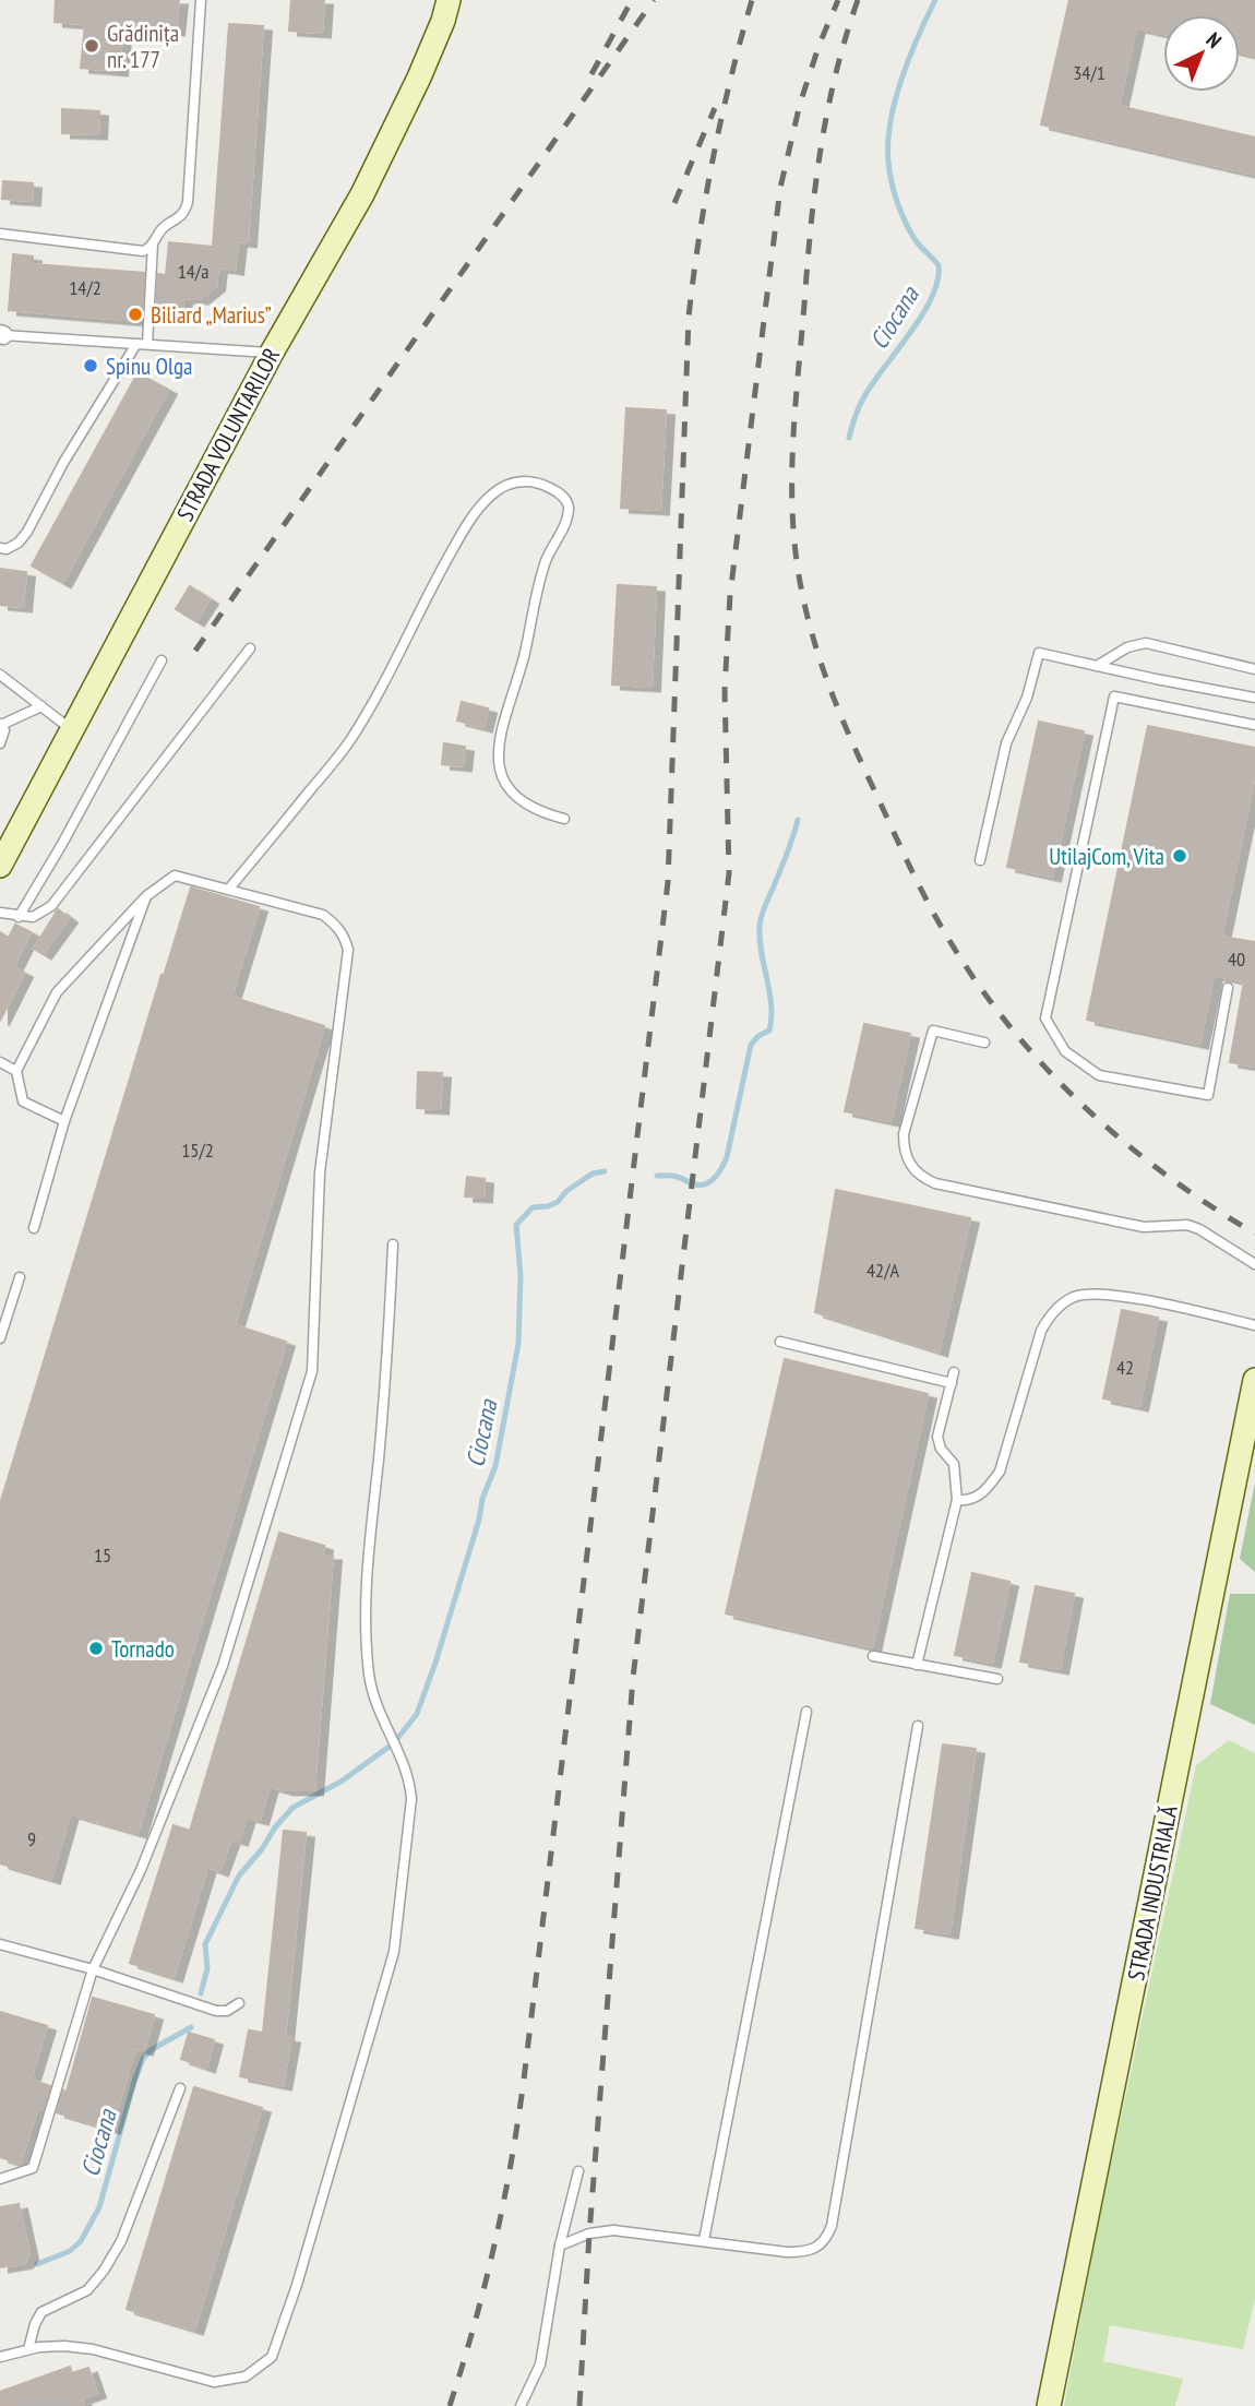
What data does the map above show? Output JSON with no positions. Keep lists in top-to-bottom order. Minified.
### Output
{"streets":{"main road":["STRADA VOLUNTARILOR","STRADA INDUSTRIALĂ"]},"water":["Ciocana"],"places":["Grădinița nr. 177","Biliard „Marius”","Spinu Olga","UtilajCom, Vita","Tornado"],"house_numbers":["34/1","14/a","14/2","40","15/2","42/A","42","15","9"],"north":"top right"}
